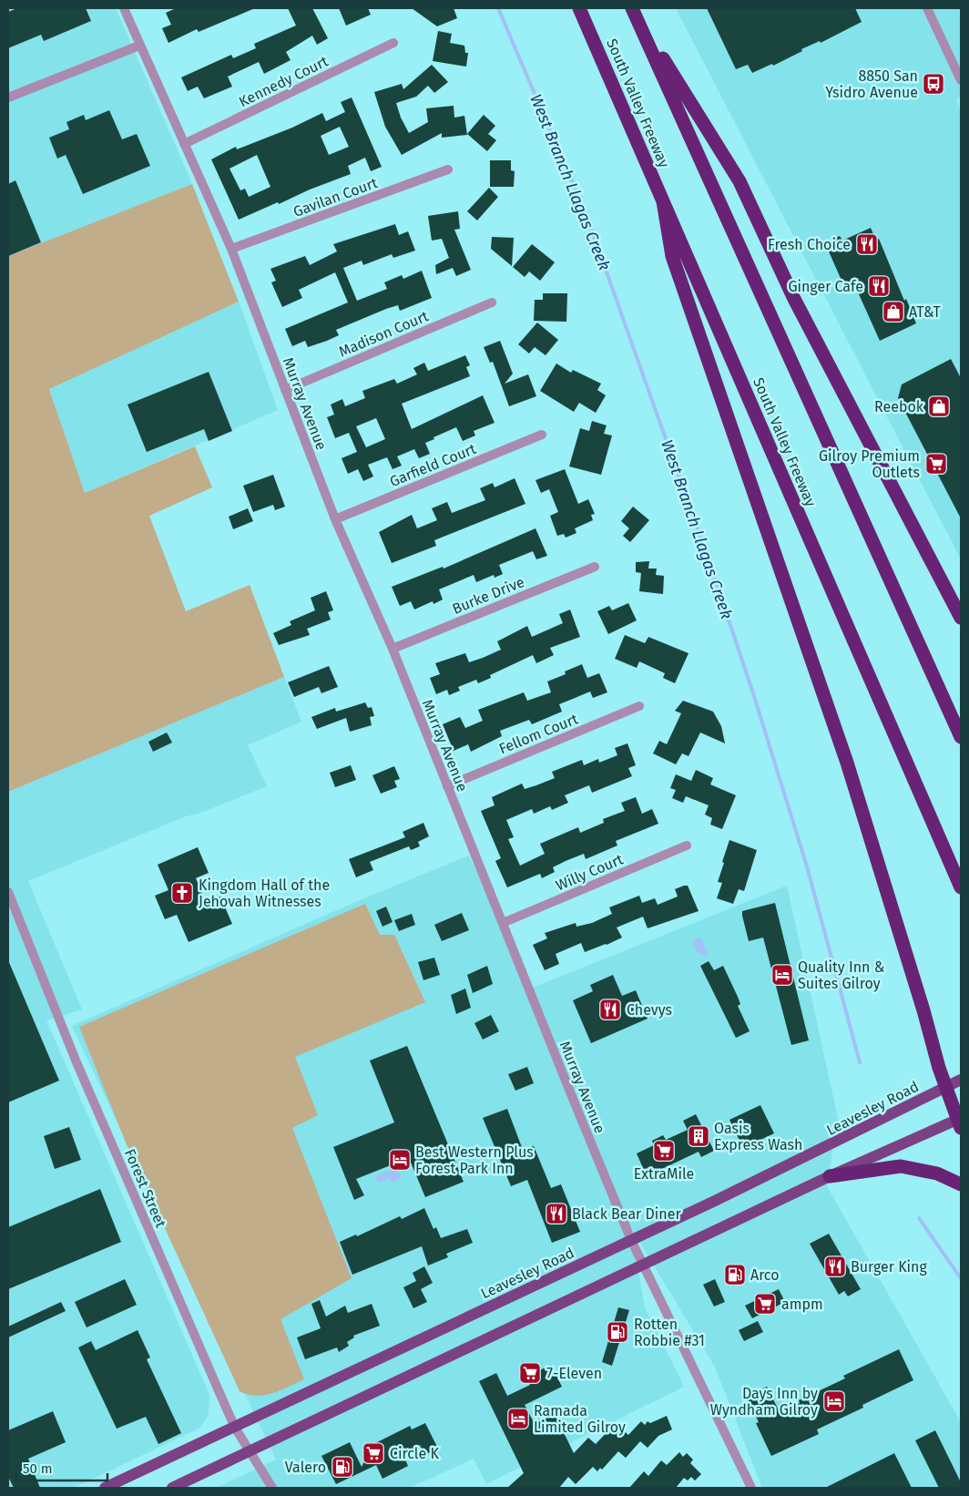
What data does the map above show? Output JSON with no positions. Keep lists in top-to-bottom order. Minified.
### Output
{"streets":{"highway":["South Valley Freeway"],"main road":["Leavesley Road"],"street":["Kennedy Court","Gavilan Court","Madison Court","Murray Avenue","Garfield Court","Burke Drive","Fellom Court","Willy Court","Forest Street"]},"crossings":[["Kennedy Court","Murray Avenue"],["Gavilan Court","Murray Avenue"],["Madison Court","Murray Avenue"],["Murray Avenue","Garfield Court"],["Murray Avenue","Burke Drive"],["Murray Avenue","Fellom Court"],["Murray Avenue","Willy Court"],["Murray Avenue","Leavesley Road"],["Leavesley Road","Forest Street"]],"water":["West Branch Llagas Creek"],"places":{"bus stop":["8850 San Ysidro Avenue"],"restaurant":["Fresh Choice","Ginger Cafe","Chevys","Black Bear Diner","Burger King"],"shop":["AT&T","Reebok"],"supermarket":["Gilroy Premium Outlets","ExtraMile","ampm","7-Eleven","Circle K"],"church":["Kingdom Hall of the Jehovah Witnesses"],"hotel":["Quality Inn & Suites Gilroy","Best Western Plus Forest Park Inn","Days Inn by Wyndham Gilroy","Ramada Limited Gilroy"],"building":["Oasis Express Wash"],"fuel station":["Arco","Rotten Robbie #31","Valero"]},"scale_bar":"50 m"}
